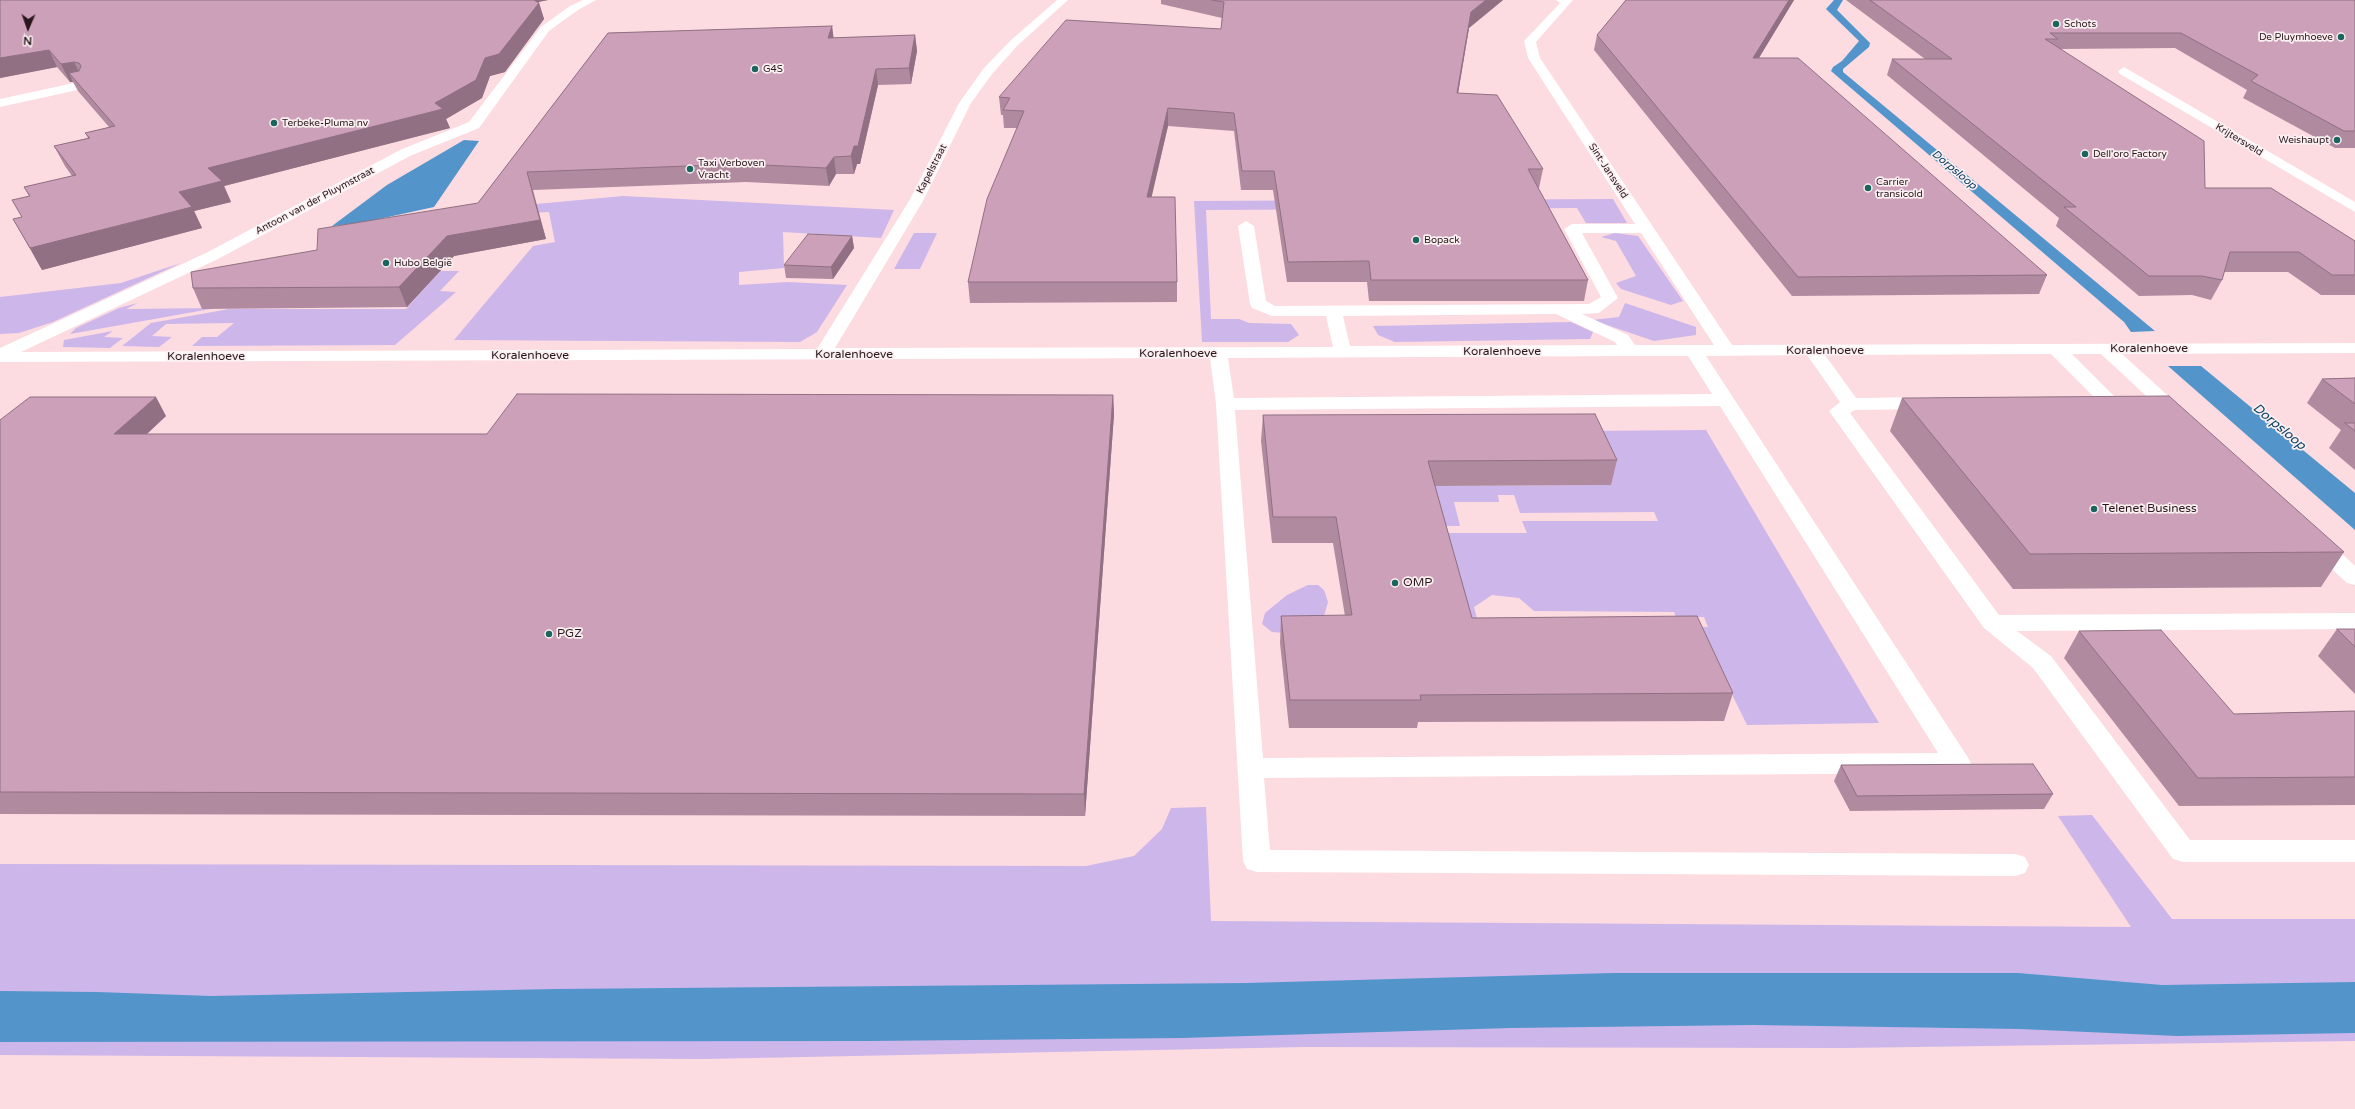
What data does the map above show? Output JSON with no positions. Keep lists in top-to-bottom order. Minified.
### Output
{"streets":{"street":["Krijtersveld","Kapelstraat","Sint-Jansveld","Antoon van der Pluymstraat","Koralenhoeve"]},"crossings":[["Kapelstraat","Koralenhoeve"],["Sint-Jansveld","Koralenhoeve"],["Antoon van der Pluymstraat","Koralenhoeve"]],"water":["Dorpsloop"],"places":["Schots","De Pluymhoeve","G4S","Terbeke-Pluma nv","Weishaupt","Dell'oro Factory","Taxi Verboven Vracht","Carrier transicold","Bopack","Hubo België","Telenet Business","OMP","PGZ"],"north":"bottom"}
